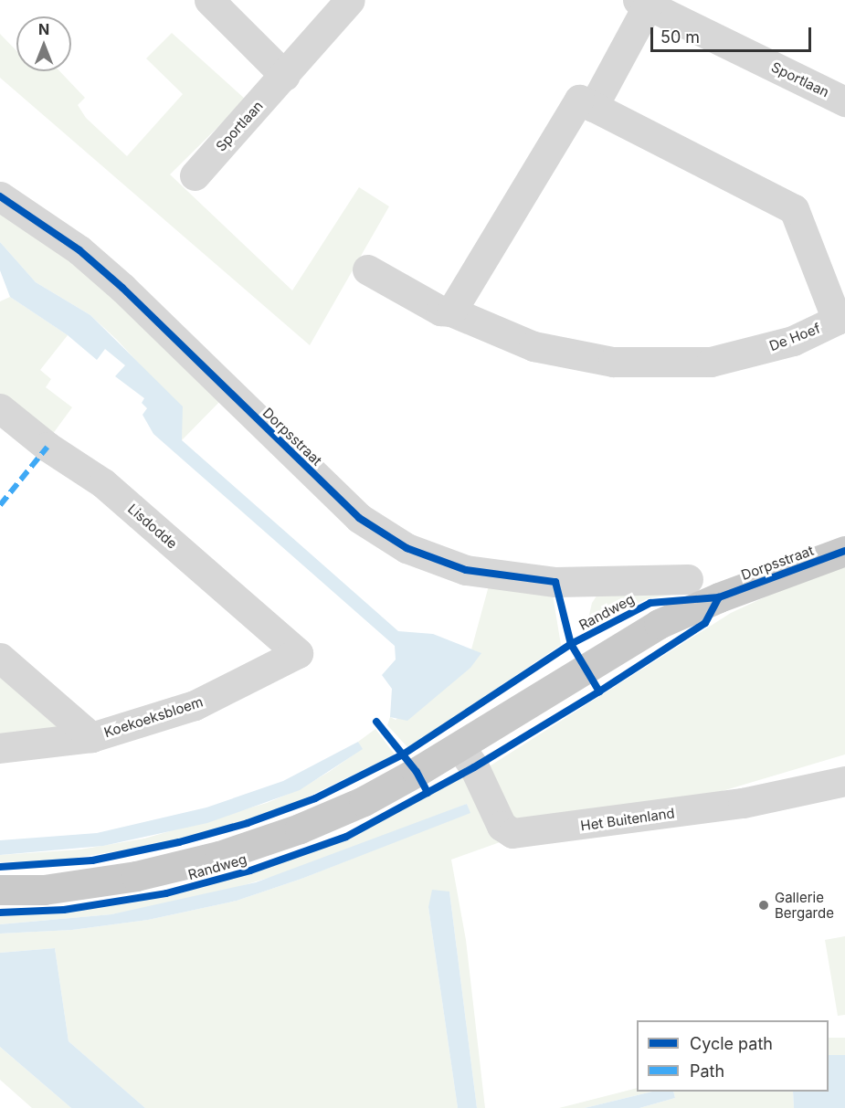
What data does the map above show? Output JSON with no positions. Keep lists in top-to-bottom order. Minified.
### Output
{"streets":{"main road":["Dorpsstraat","Randweg"],"street":["Sportlaan","De Hoef","Lisdodde","Koekoeksbloem","Het Buitenland"]},"crossings":[["Dorpsstraat","Randweg"],["Lisdodde","Koekoeksbloem"],["Randweg","Het Buitenland"]],"places":["Gallerie Bergarde"],"legend":["Cycle path","Path"],"scale_bar":"50 m","north":"top"}
